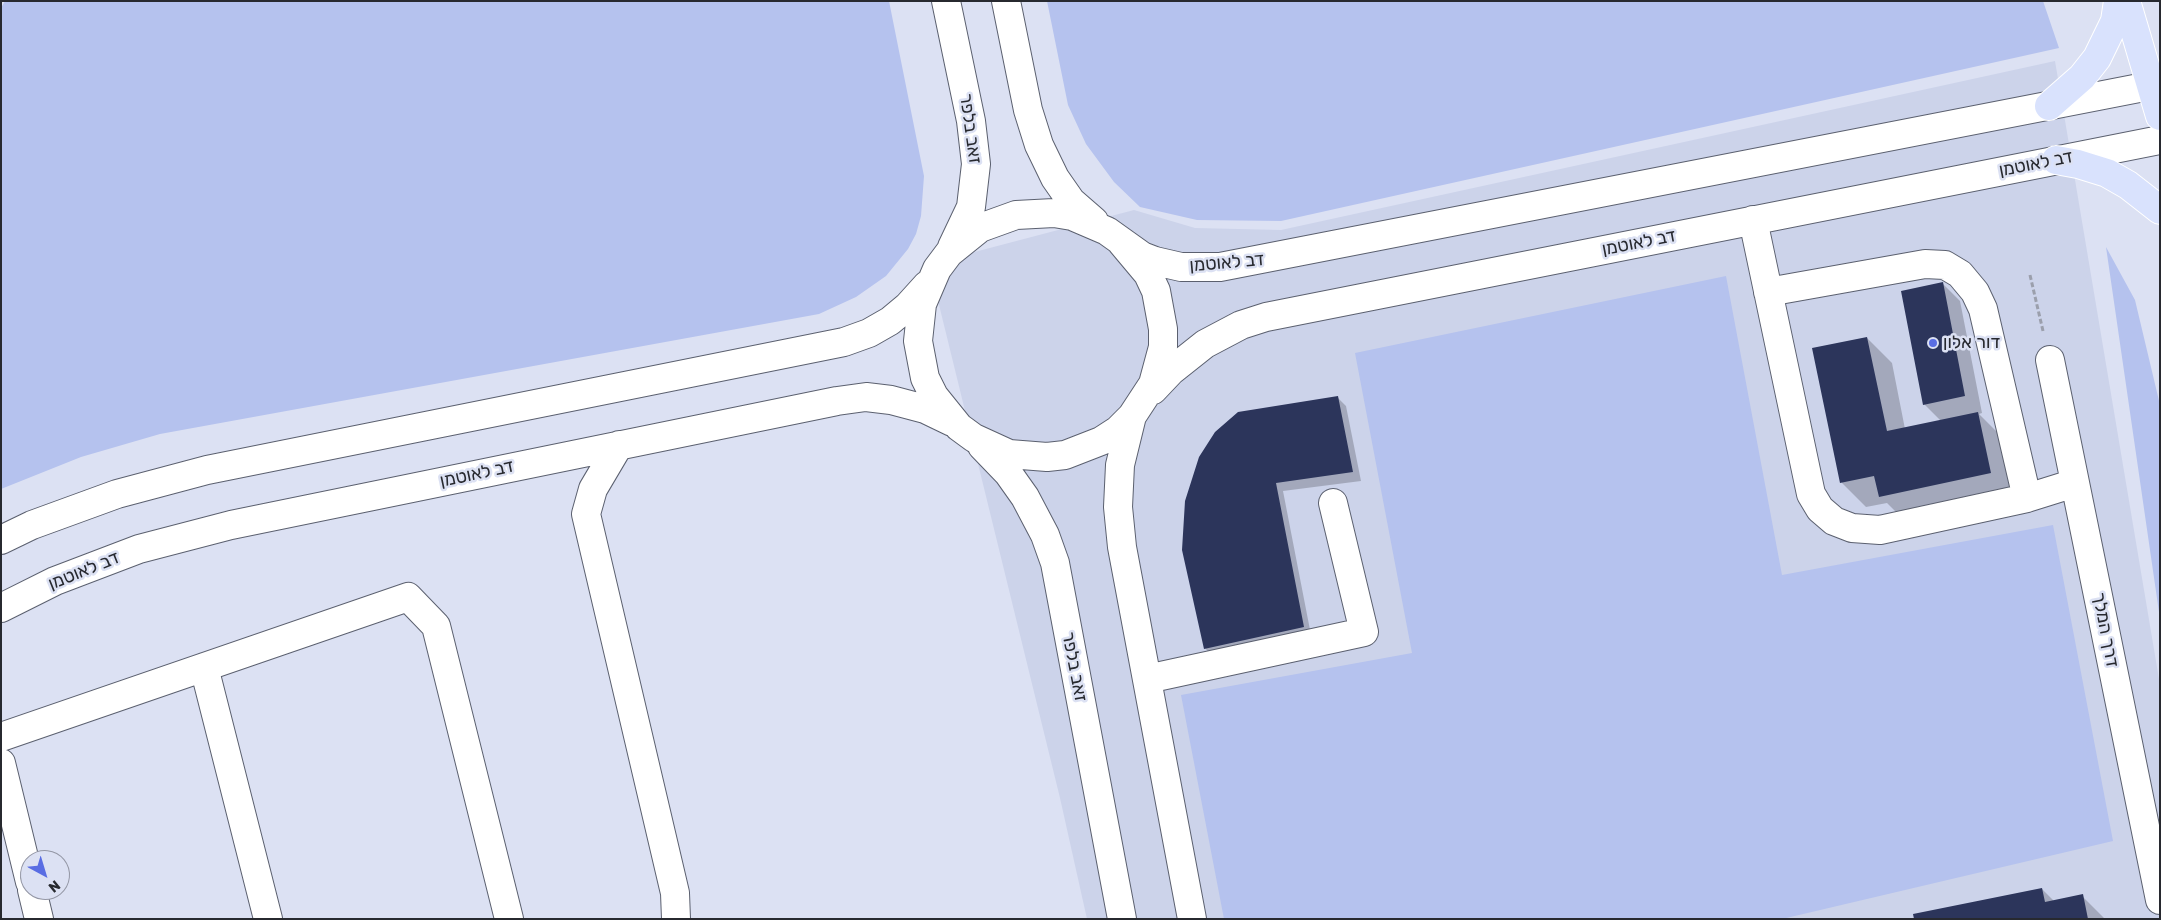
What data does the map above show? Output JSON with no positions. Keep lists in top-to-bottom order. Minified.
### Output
{"streets":{"street":["זאב בלפר","דב לאוטמן","דרך המלך"]},"crossings":[["זאב בלפר","דב לאוטמן"]],"places":["דור אלון"],"north":"bottom right"}
